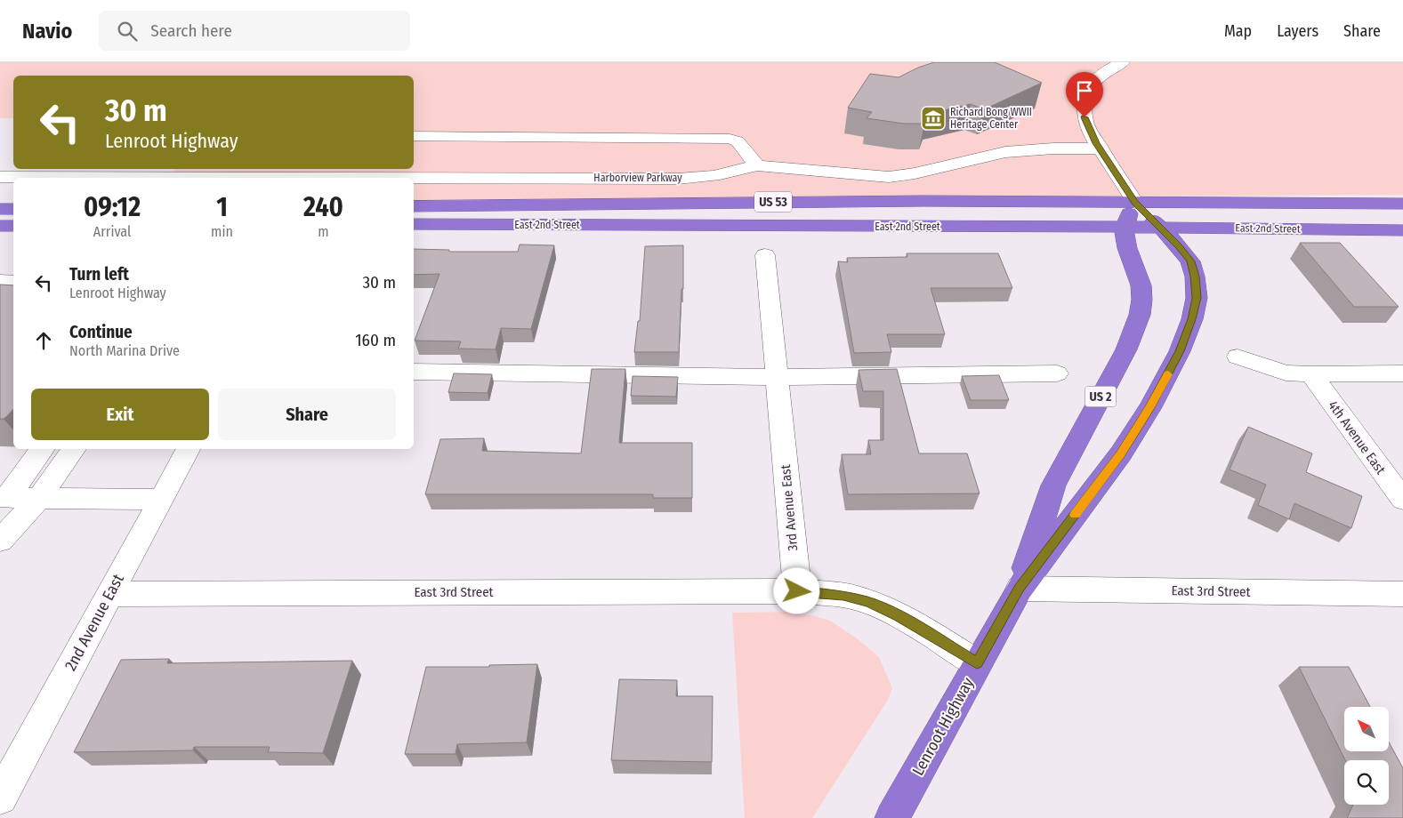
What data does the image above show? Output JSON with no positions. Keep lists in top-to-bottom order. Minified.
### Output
{"streets":{"highway":["US 53","East 2nd Street","US 2","Lenroot Highway"],"street":["Harborview Parkway","4th Avenue East","3rd Avenue East","East 3rd Street","2nd Avenue East"]},"crossings":[["East 2nd Street","Lenroot Highway"],["3rd Avenue East","East 3rd Street"],["East 3rd Street","2nd Avenue East"],["East 3rd Street","Lenroot Highway"]],"places":{"museum":["Richard Bong WWII Heritage Center"]},"north":"top left","page":{"header":"Navio","search":"Search here","nav":["Map","Layers","Share"],"turn":["30 m","Lenroot Highway"],"eta":["09:12","Arrival","1","min","240","m"],"list":[{"name":"Turn left","note":"Lenroot Highway","value":"30 m"},{"name":"Continue","note":"North Marina Drive","value":"160 m"}],"buttons":["Exit","Share"]}}
